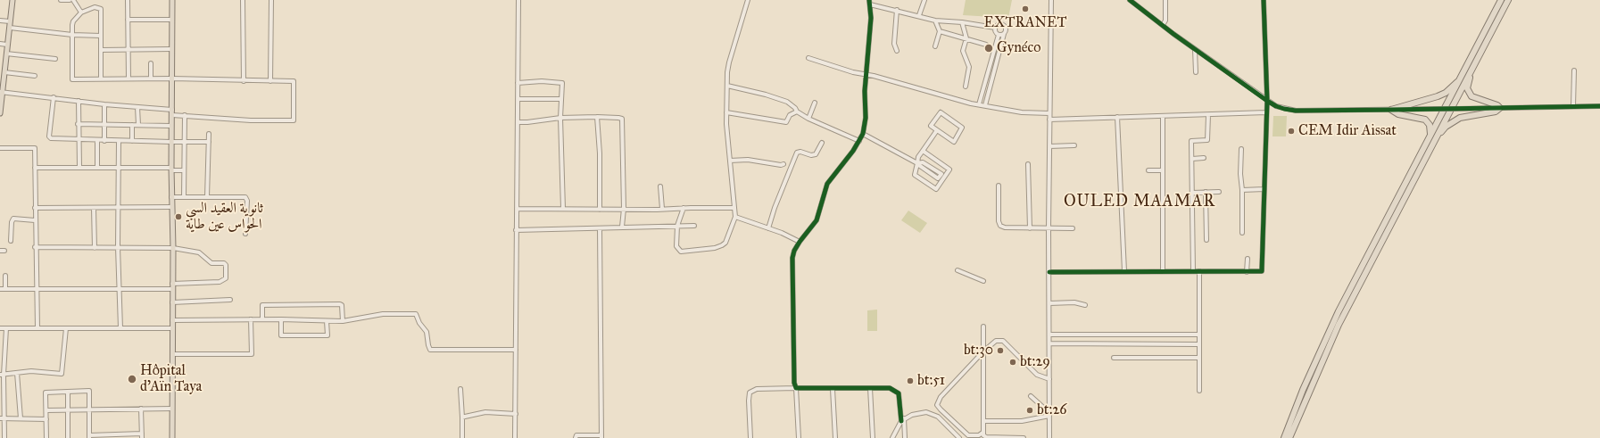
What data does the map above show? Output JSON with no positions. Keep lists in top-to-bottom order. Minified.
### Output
{"districts":["OULED MAAMAR"],"places":["EXTRANET","Gynéco","CEM Idir Aissat","ثانوية العقيد السي الحواس عين طاية","bt:30","bt:29","Hôpital d'Aïn Taya","bt:51","bt:26"]}
